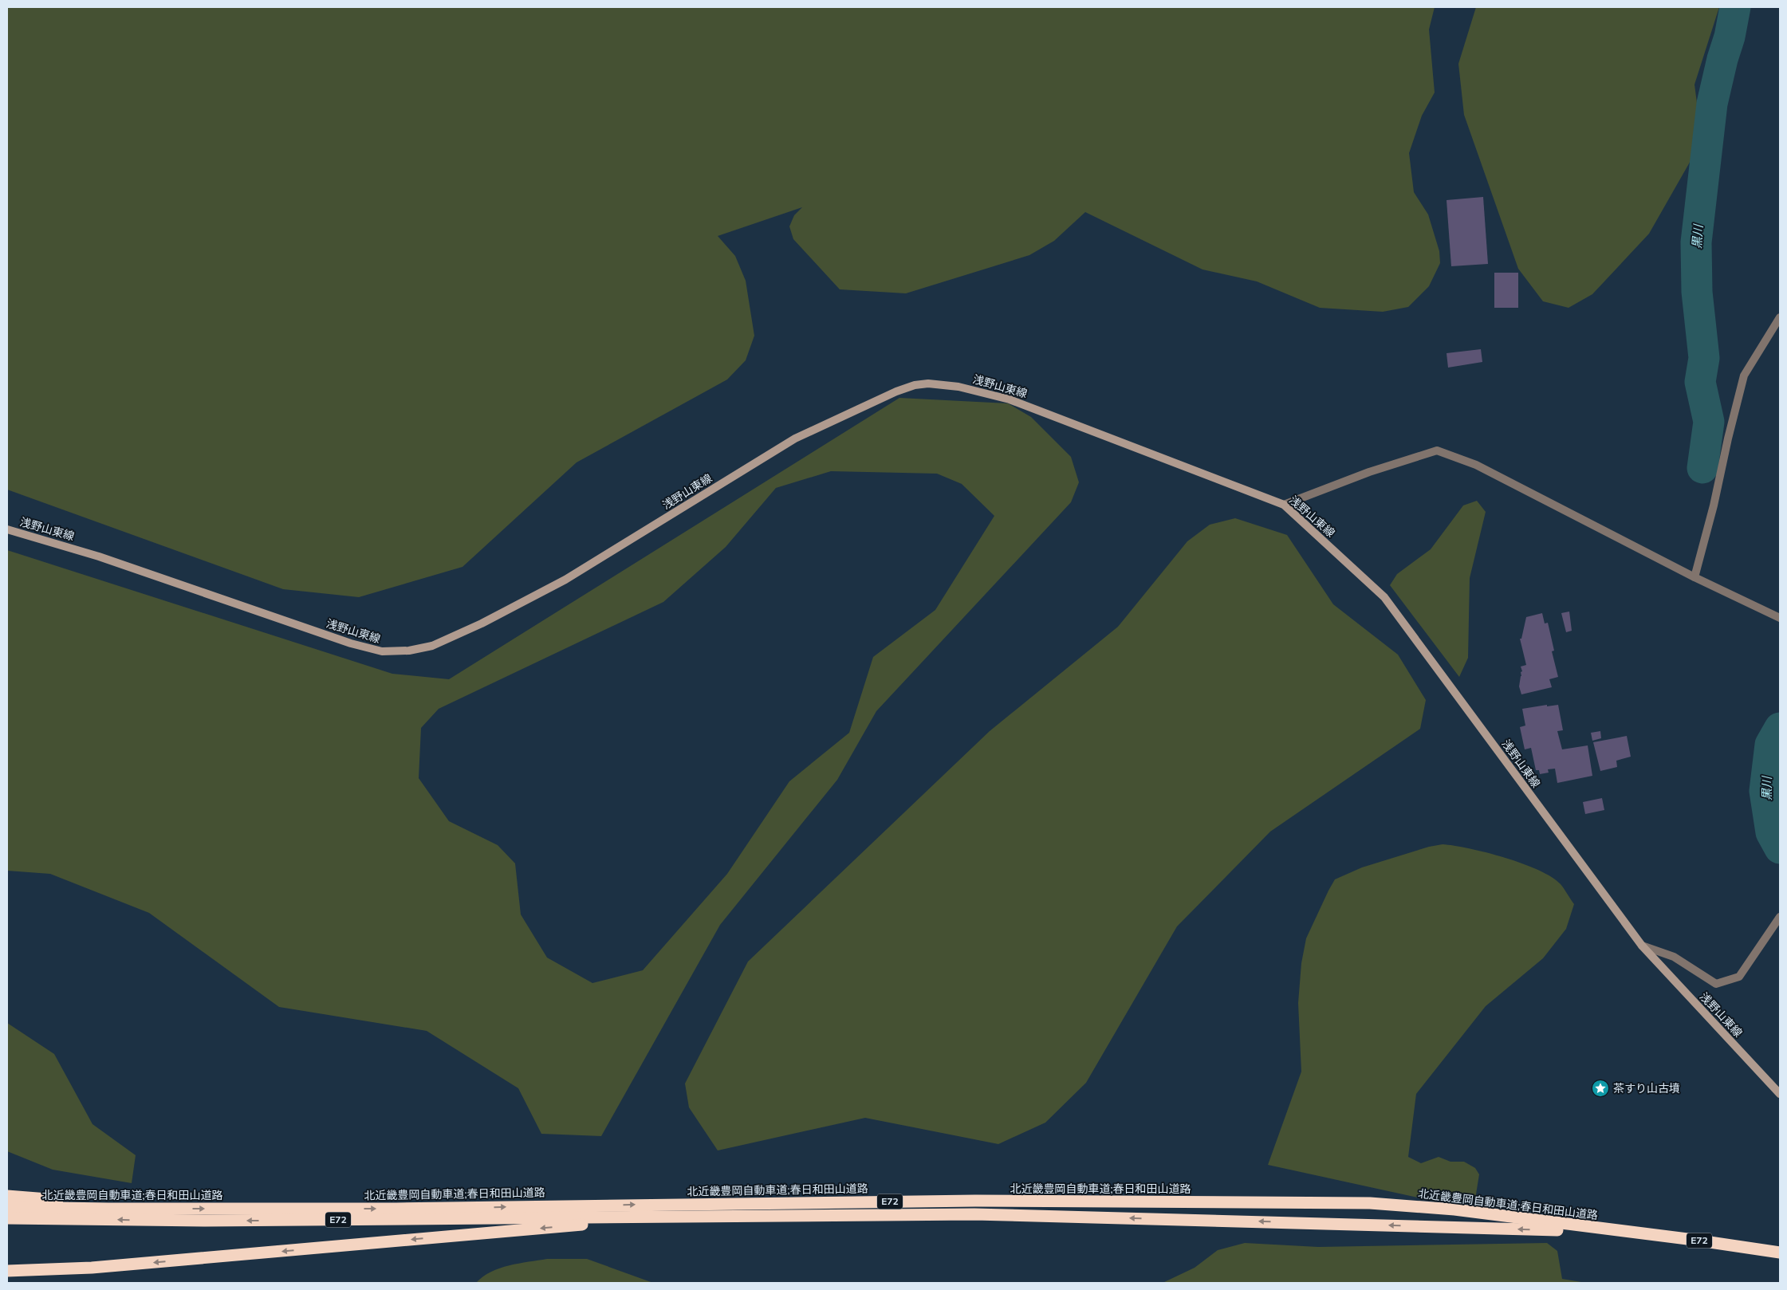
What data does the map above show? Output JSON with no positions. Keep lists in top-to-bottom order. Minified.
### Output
{"streets":{"highway":["北近畿豊岡自動車道;春日和田山道路","E72"],"main road":["浅野山東線"]},"water":["黒川"],"places":{"place":["茶すり山古墳"]}}
